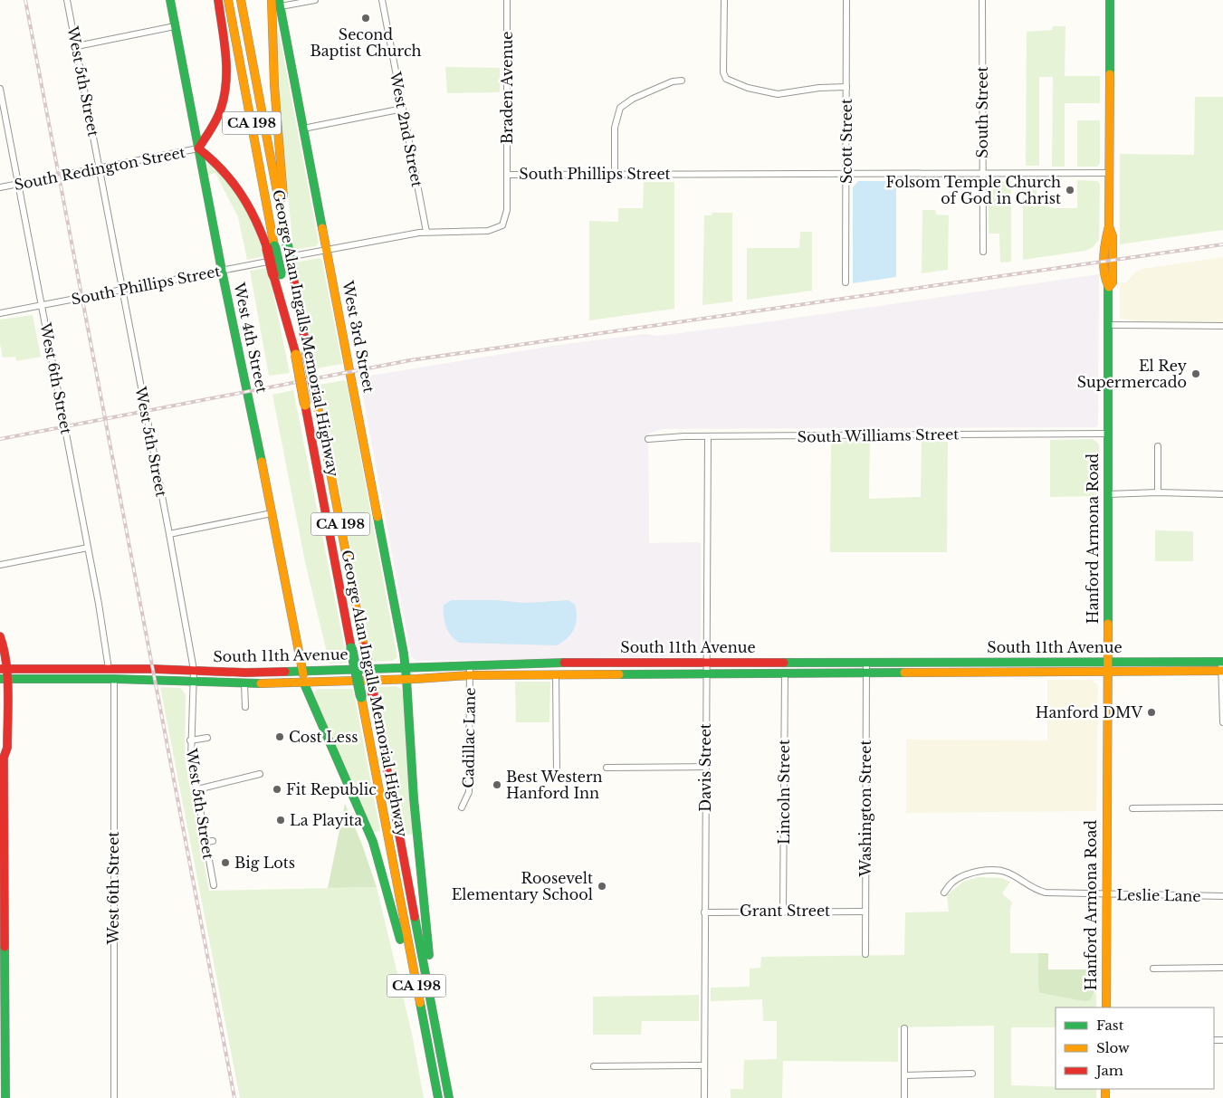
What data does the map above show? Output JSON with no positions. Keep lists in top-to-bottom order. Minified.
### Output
{"streets":{"main road":["CA 198","George Alan Ingalls Memorial Highway","West 3rd Street","West 4th Street","Hanford Armona Road","South 11th Avenue"],"street":["West 5th Street","Braden Avenue","South Street","West 2nd Street","Scott Street","South Redington Street","South Phillips Street","West 6th Street","South Williams Street","Cadillac Lane","Davis Street","Lincoln Street","Washington Street","Leslie Lane","Grant Street"]},"crossings":[["West 5th Street","South Redington Street"],["West 5th Street","South Phillips Street"],["West 5th Street","South 11th Avenue"],["Braden Avenue","South Phillips Street"],["South Street","South Phillips Street"],["West 2nd Street","South Phillips Street"],["Scott Street","South Phillips Street"],["South Redington Street","West 4th Street"],["South Redington Street","West 6th Street"],["South Phillips Street","West 3rd Street"],["South Phillips Street","West 4th Street"],["South Phillips Street","West 6th Street"],["South Phillips Street","Hanford Armona Road"],["George Alan Ingalls Memorial Highway","West 3rd Street"],["George Alan Ingalls Memorial Highway","West 4th Street"],["West 3rd Street","South 11th Avenue"],["West 4th Street","South 11th Avenue"],["South Williams Street","Hanford Armona Road"],["South Williams Street","Davis Street"],["Hanford Armona Road","South 11th Avenue"],["Hanford Armona Road","Leslie Lane"],["South 11th Avenue","Cadillac Lane"],["South 11th Avenue","Davis Street"],["South 11th Avenue","Lincoln Street"],["South 11th Avenue","Washington Street"],["Davis Street","Grant Street"],["Lincoln Street","Grant Street"],["Washington Street","Grant Street"]],"places":["Second Baptist Church","Folsom Temple Church of God in Christ","El Rey Supermercado","Hanford DMV","Cost Less","Best Western Hanford Inn","Fit Republic","La Playita","Big Lots","Roosevelt Elementary School"],"legend":["Fast","Slow","Jam"]}
